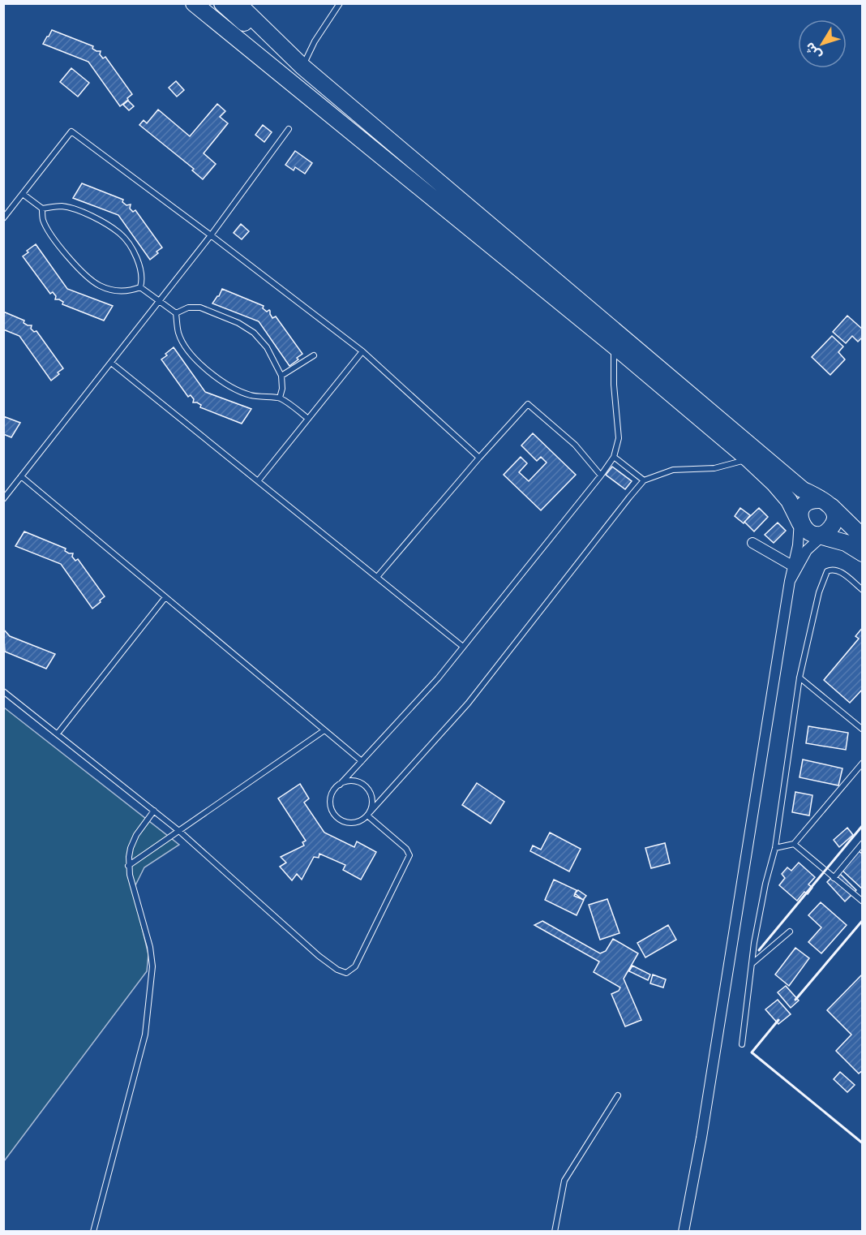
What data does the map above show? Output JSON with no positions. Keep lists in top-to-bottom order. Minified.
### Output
{"north":"bottom left"}
